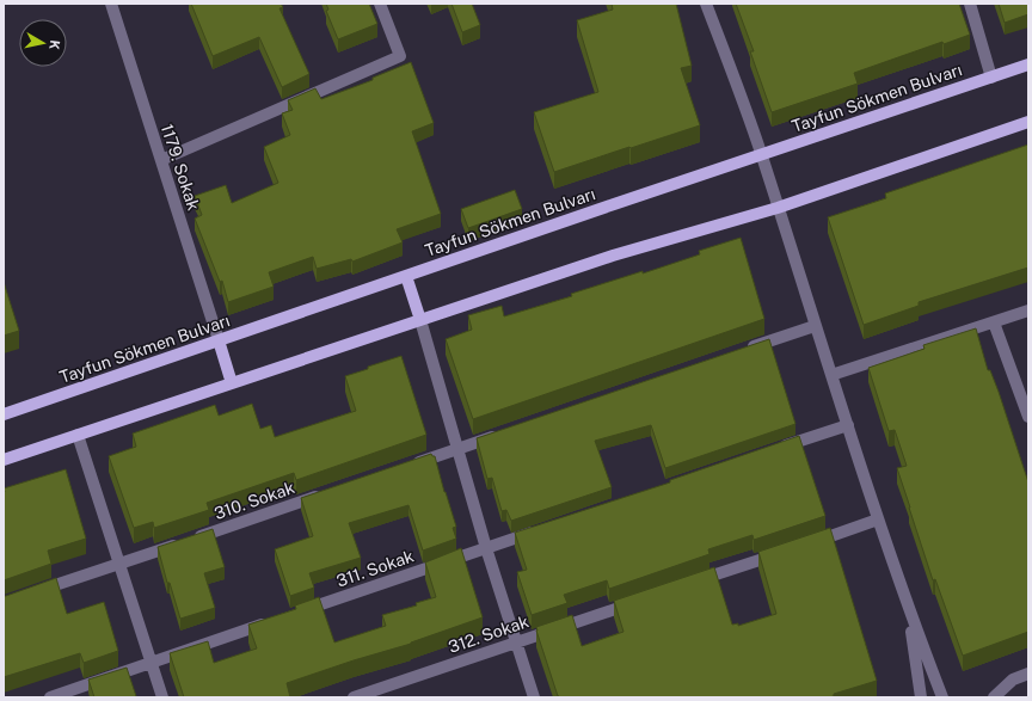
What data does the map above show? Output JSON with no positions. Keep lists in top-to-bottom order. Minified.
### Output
{"streets":{"main road":["Tayfun Sökmen Bulvarı"],"street":["1179. Sokak","310. Sokak","311. Sokak","312. Sokak"]},"crossings":[["Tayfun Sökmen Bulvarı","1179. Sokak"]],"north":"right"}
